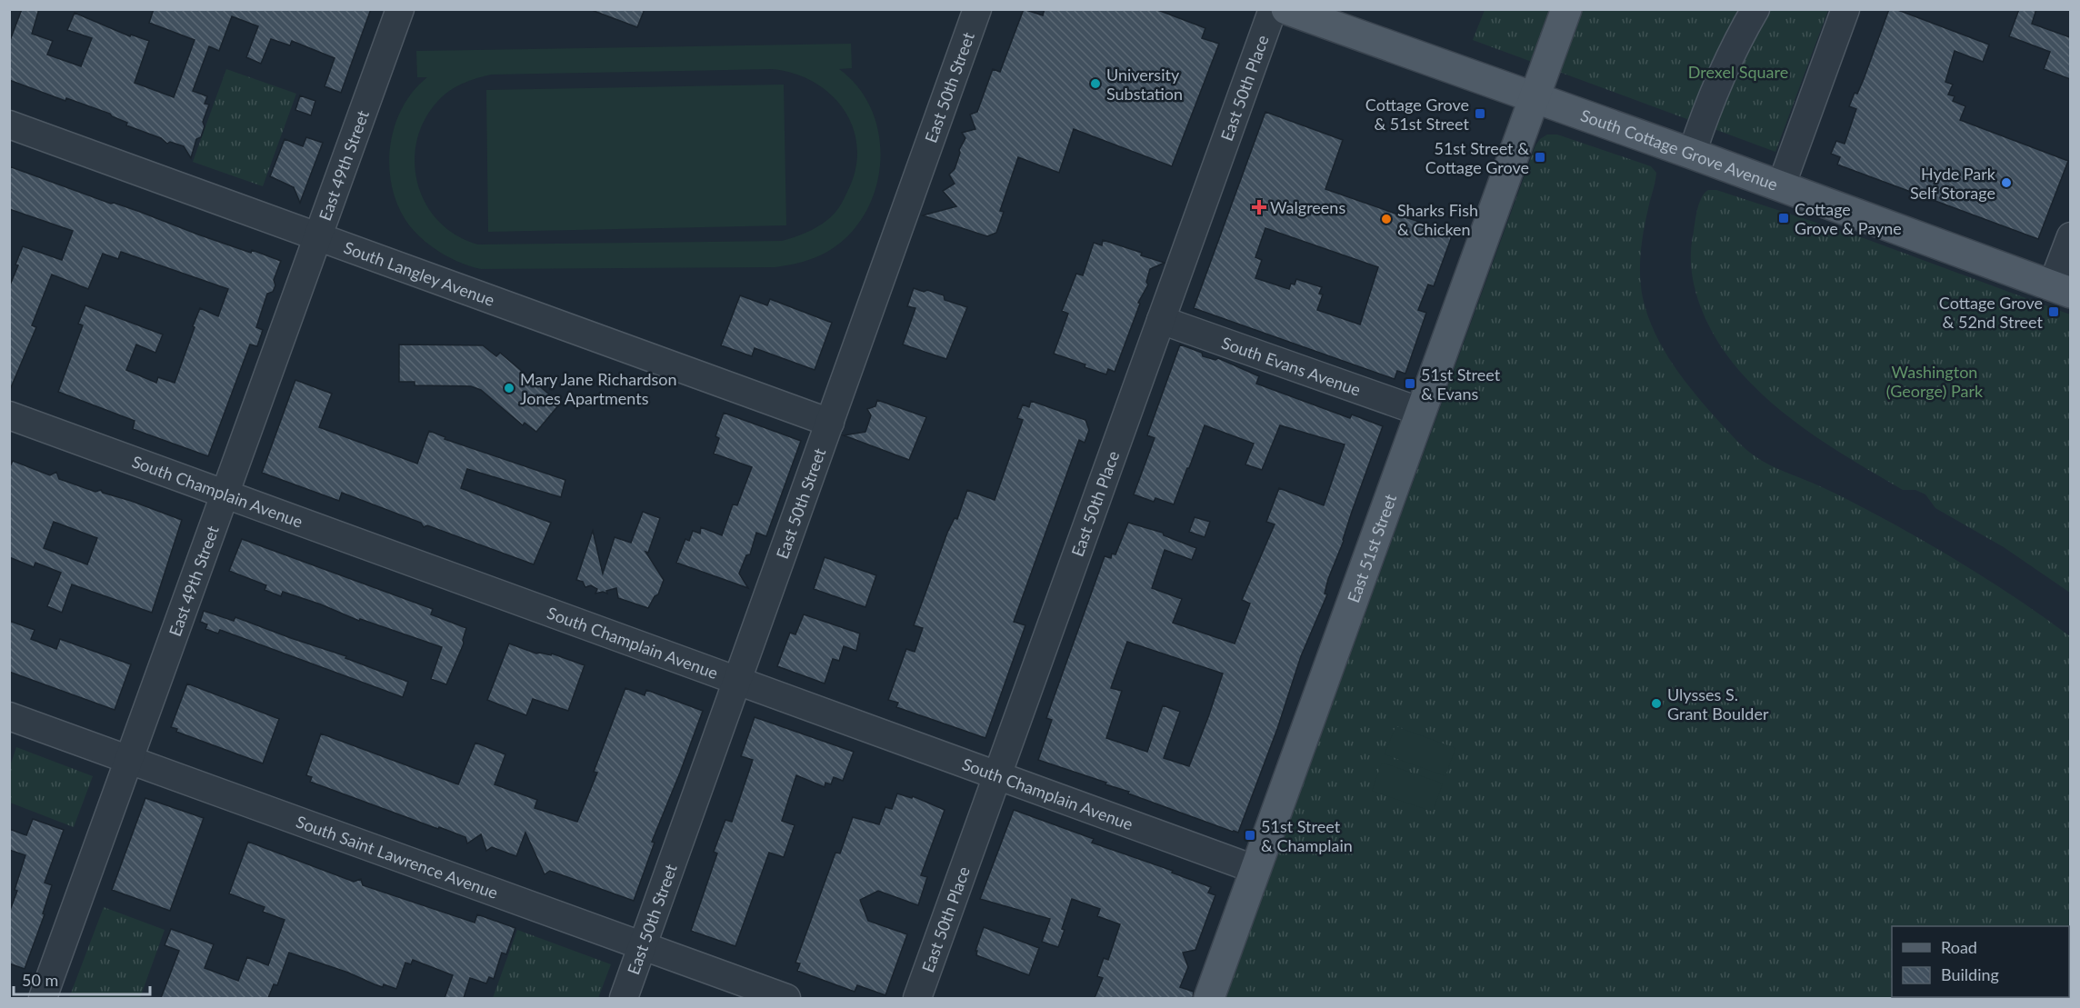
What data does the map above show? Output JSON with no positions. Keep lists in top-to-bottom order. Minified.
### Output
{"streets":{"main road":["South Cottage Grove Avenue","East 51st Street"],"street":["East 50th Street","East 50th Place","East 49th Street","South Langley Avenue","South Evans Avenue","South Champlain Avenue","South Saint Lawrence Avenue"]},"crossings":[["East 50th Street","South Langley Avenue"],["East 50th Street","South Champlain Avenue"],["East 50th Street","South Saint Lawrence Avenue"],["East 50th Place","South Evans Avenue"],["East 50th Place","South Champlain Avenue"],["South Cottage Grove Avenue","East 51st Street"],["East 49th Street","South Langley Avenue"],["East 49th Street","South Champlain Avenue"],["East 49th Street","South Saint Lawrence Avenue"],["South Evans Avenue","East 51st Street"],["South Champlain Avenue","East 51st Street"]],"parks":["Drexel Square","Washington (George) Park"],"places":{"other":["University Substation","Hyde Park Self Storage","Sharks Fish & Chicken","Mary Jane Richardson Jones Apartments","Ulysses S. Grant Boulder"],"transit":["Cottage Grove & 51st Street","51st Street & Cottage Grove","Cottage Grove & Payne","Cottage Grove & 52nd Street","51st Street & Evans","51st Street & Champlain"],"health":["Walgreens"]},"legend":["Road","Building"],"scale_bar":"50 m"}
